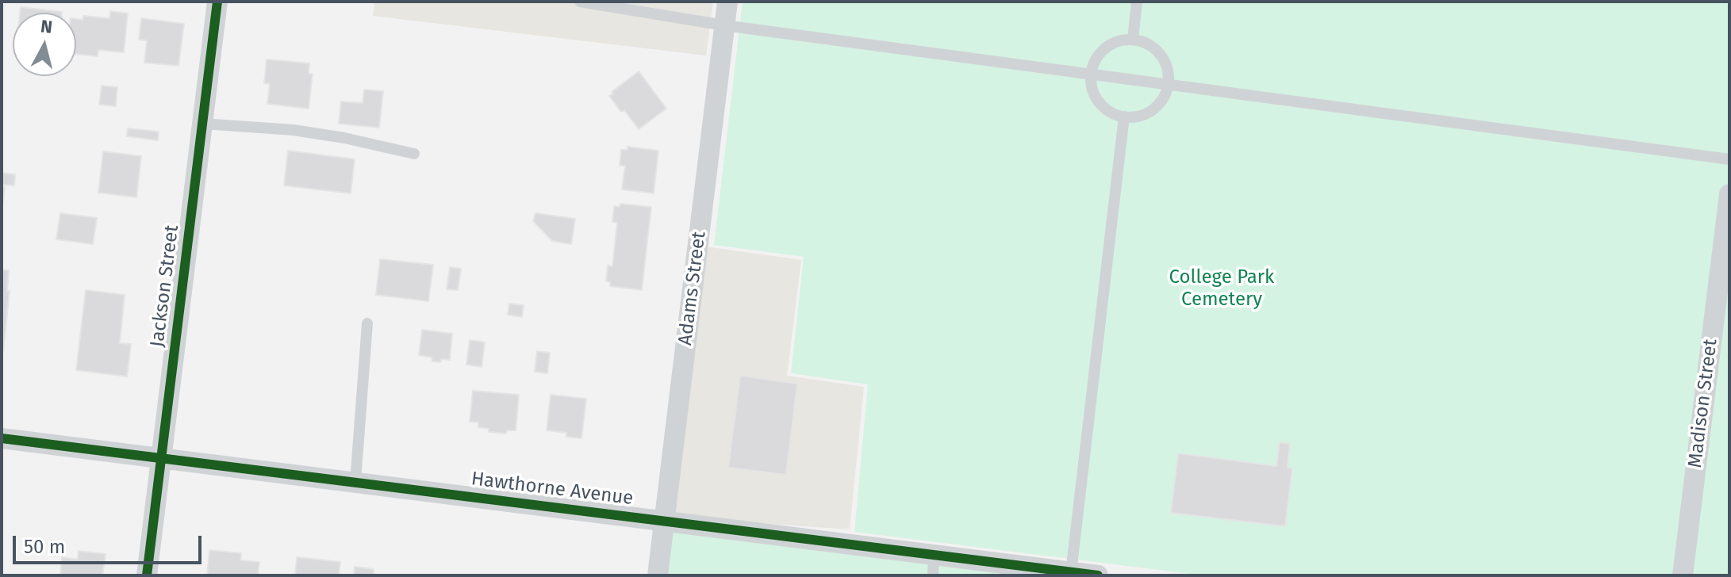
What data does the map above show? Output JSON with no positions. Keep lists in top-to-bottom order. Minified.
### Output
{"streets":{"street":["Jackson Street","Adams Street","Madison Street","Hawthorne Avenue"]},"crossings":[["Jackson Street","Hawthorne Avenue"],["Adams Street","Hawthorne Avenue"]],"parks":["College Park Cemetery"],"scale_bar":"50 m","north":"top"}
